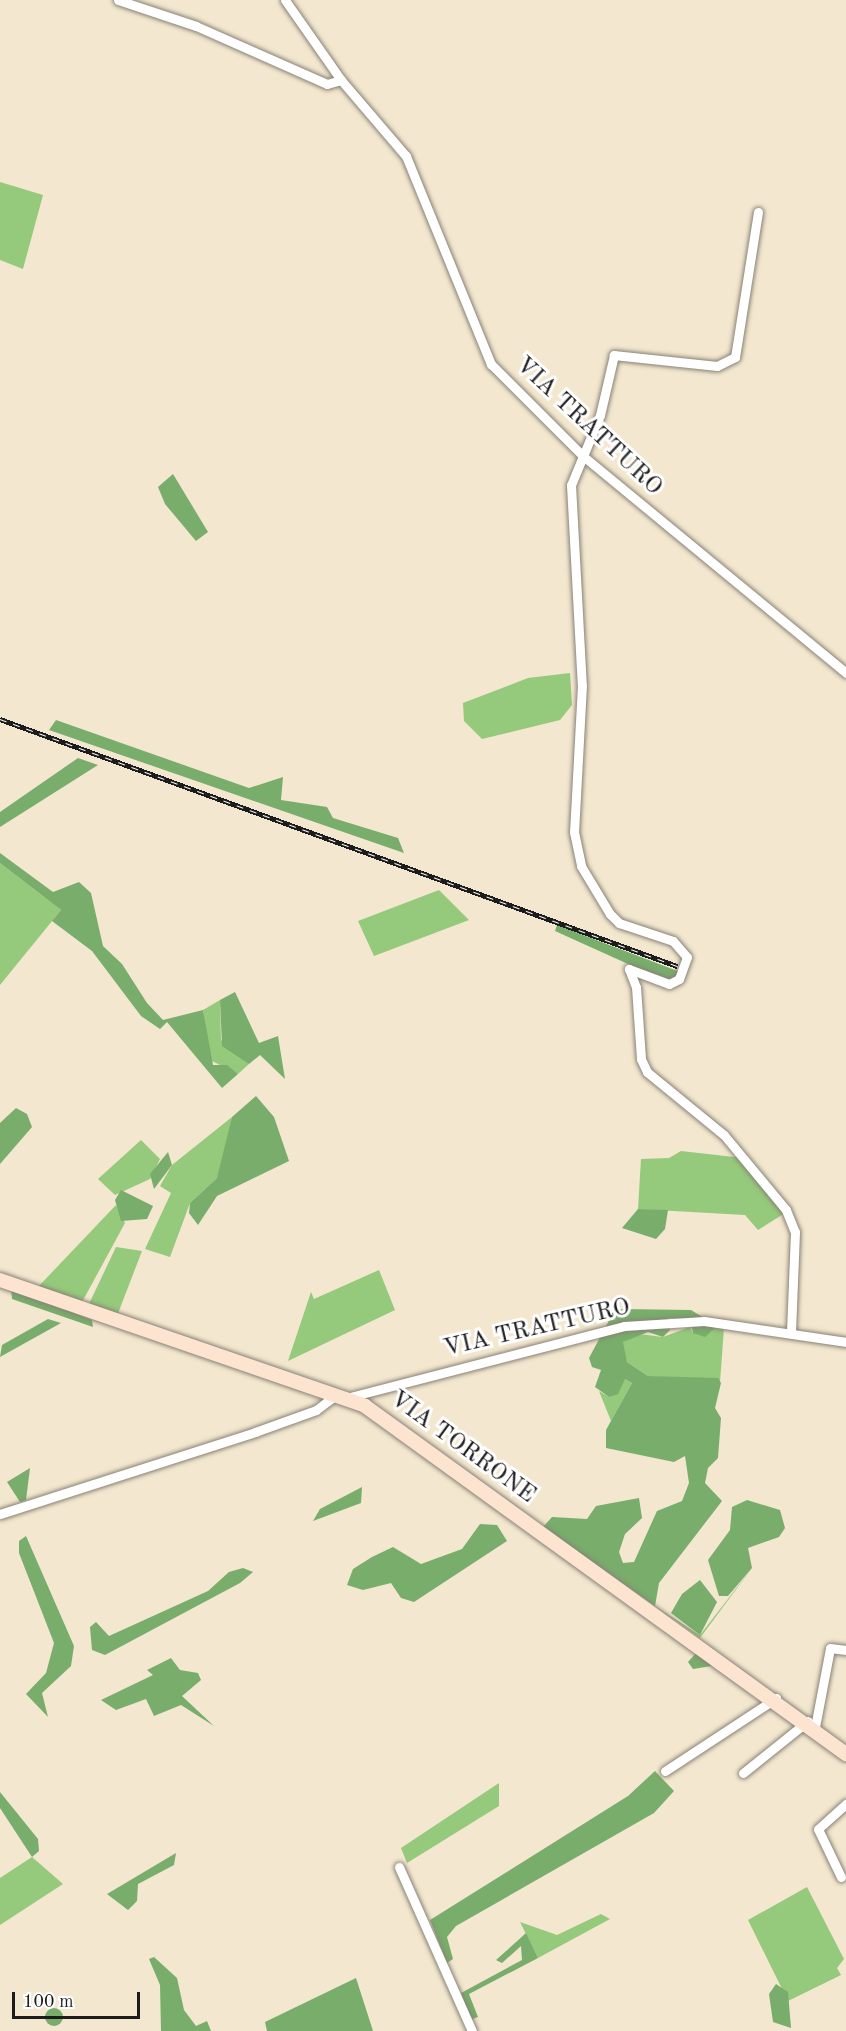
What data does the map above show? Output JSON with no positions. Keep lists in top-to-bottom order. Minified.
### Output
{"streets":{"main road":["VIA TORRONE"],"street":["VIA TRATTURO"]},"crossings":[["VIA TRATTURO","VIA TORRONE"]],"scale_bar":"100 m"}
